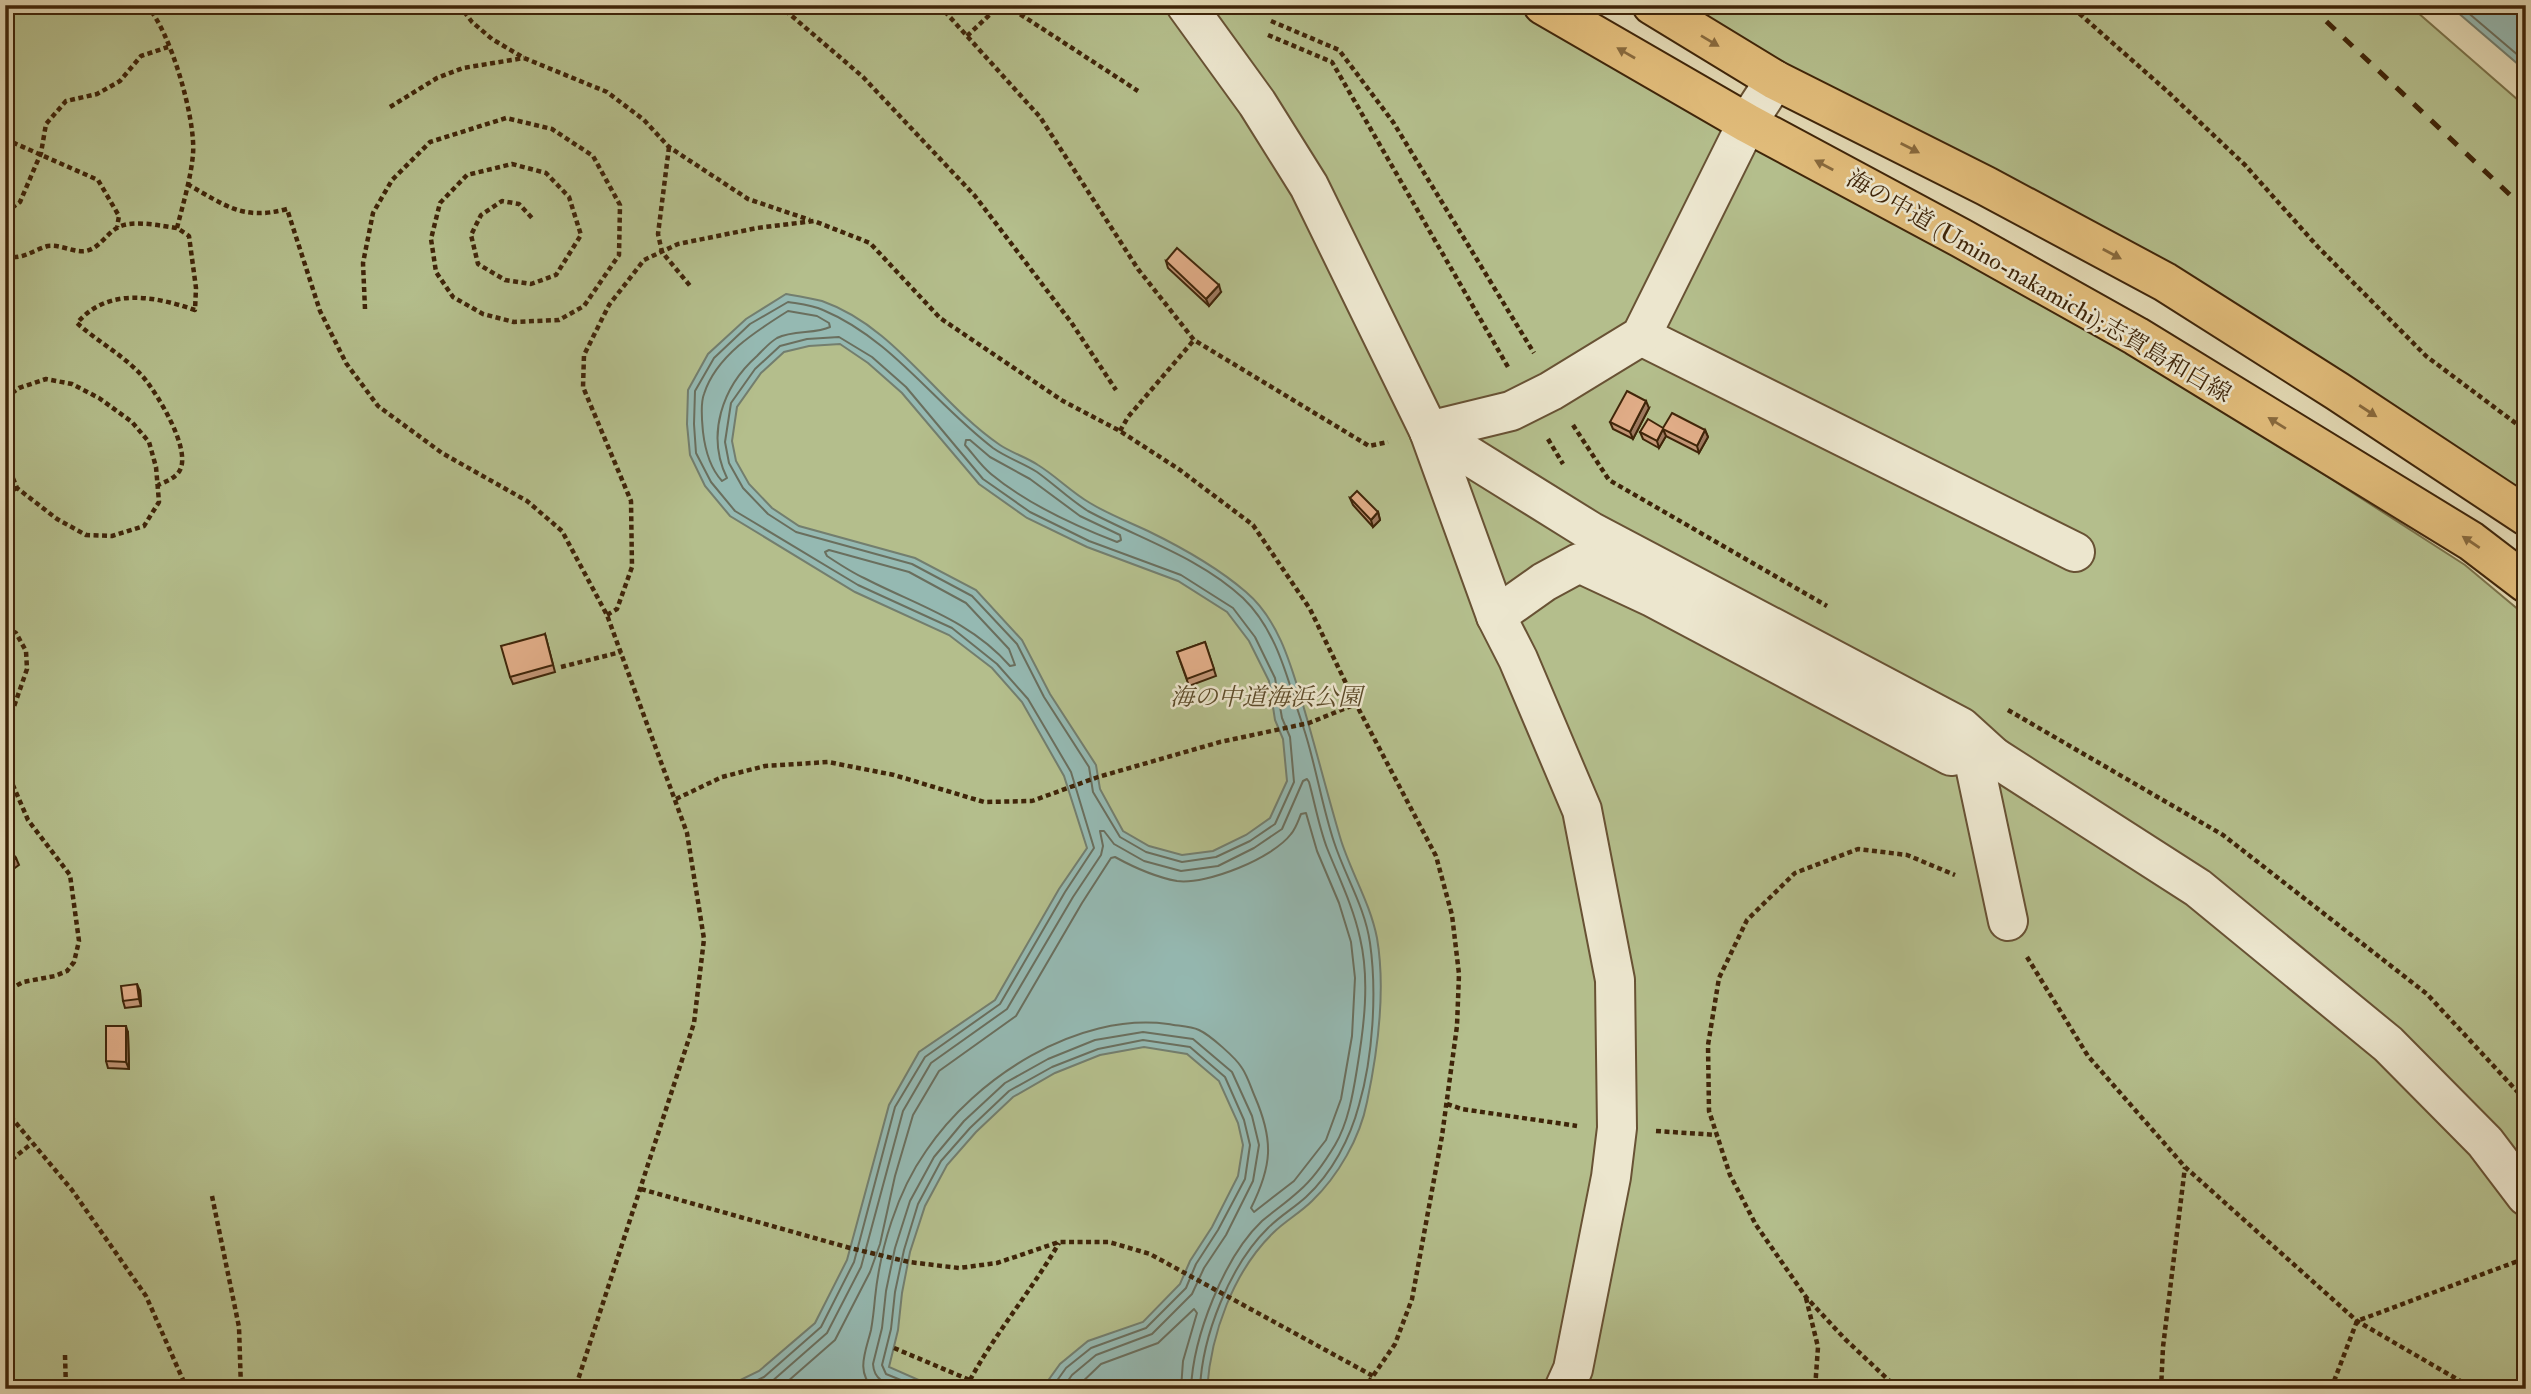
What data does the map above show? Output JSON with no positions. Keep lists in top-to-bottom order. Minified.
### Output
{"streets":{"main road":["海の中道 (Umino-nakamichi);志賀島和白線"]},"parks":["海の中道海浜公園"]}
